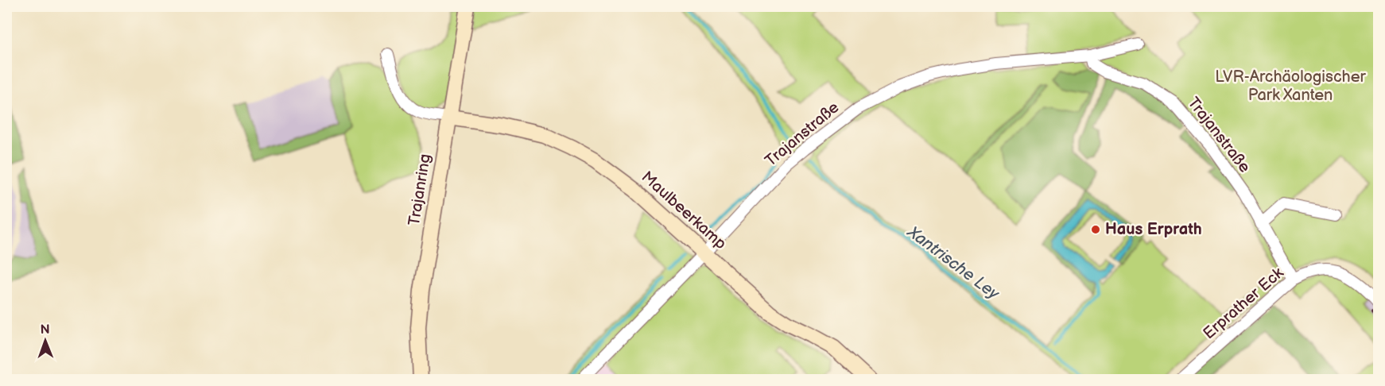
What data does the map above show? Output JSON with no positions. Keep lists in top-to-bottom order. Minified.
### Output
{"streets":{"street":["Trajanstraße","Trajanring","Maulbeerkamp","Erprather Eck"]},"crossings":[["Trajanstraße","Maulbeerkamp"],["Trajanstraße","Erprather Eck"],["Trajanring","Maulbeerkamp"]],"water":["Xantrische Ley"],"parks":["LVR-Archäologischer Park Xanten"],"places":["Haus Erprath"],"north":"top"}
